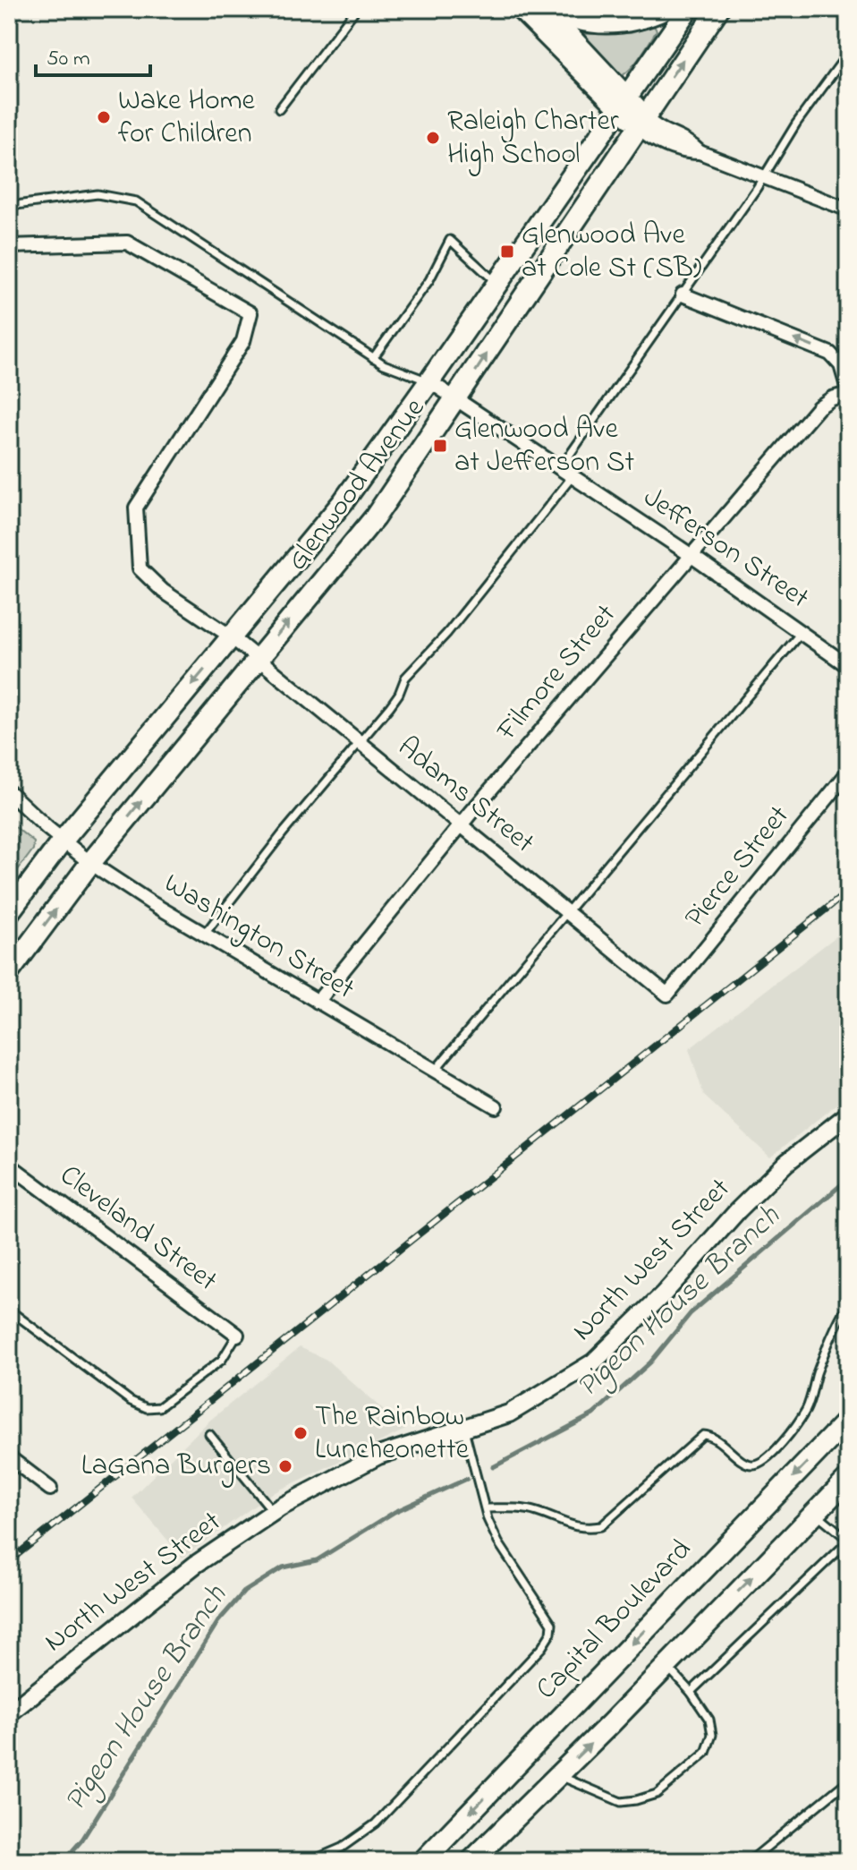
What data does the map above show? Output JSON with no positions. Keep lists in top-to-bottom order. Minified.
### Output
{"streets":{"main road":["Glenwood Avenue","Capital Boulevard"],"street":["Jefferson Street","Filmore Street","Adams Street","Pierce Street","Washington Street","Cleveland Street","North West Street"]},"crossings":[["Glenwood Avenue","Jefferson Street"],["Glenwood Avenue","Adams Street"],["Glenwood Avenue","Washington Street"],["Jefferson Street","Filmore Street"],["Filmore Street","Adams Street"],["Filmore Street","Washington Street"],["Adams Street","Pierce Street"]],"water":["Pigeon House Branch"],"places":{"other":["Wake Home for Children","Raleigh Charter High School","The Rainbow Luncheonette","LaGana Burgers"],"transit":["Glenwood Ave at Cole St (SB)","Glenwood Ave at Jefferson St"]},"scale_bar":"50 m"}
